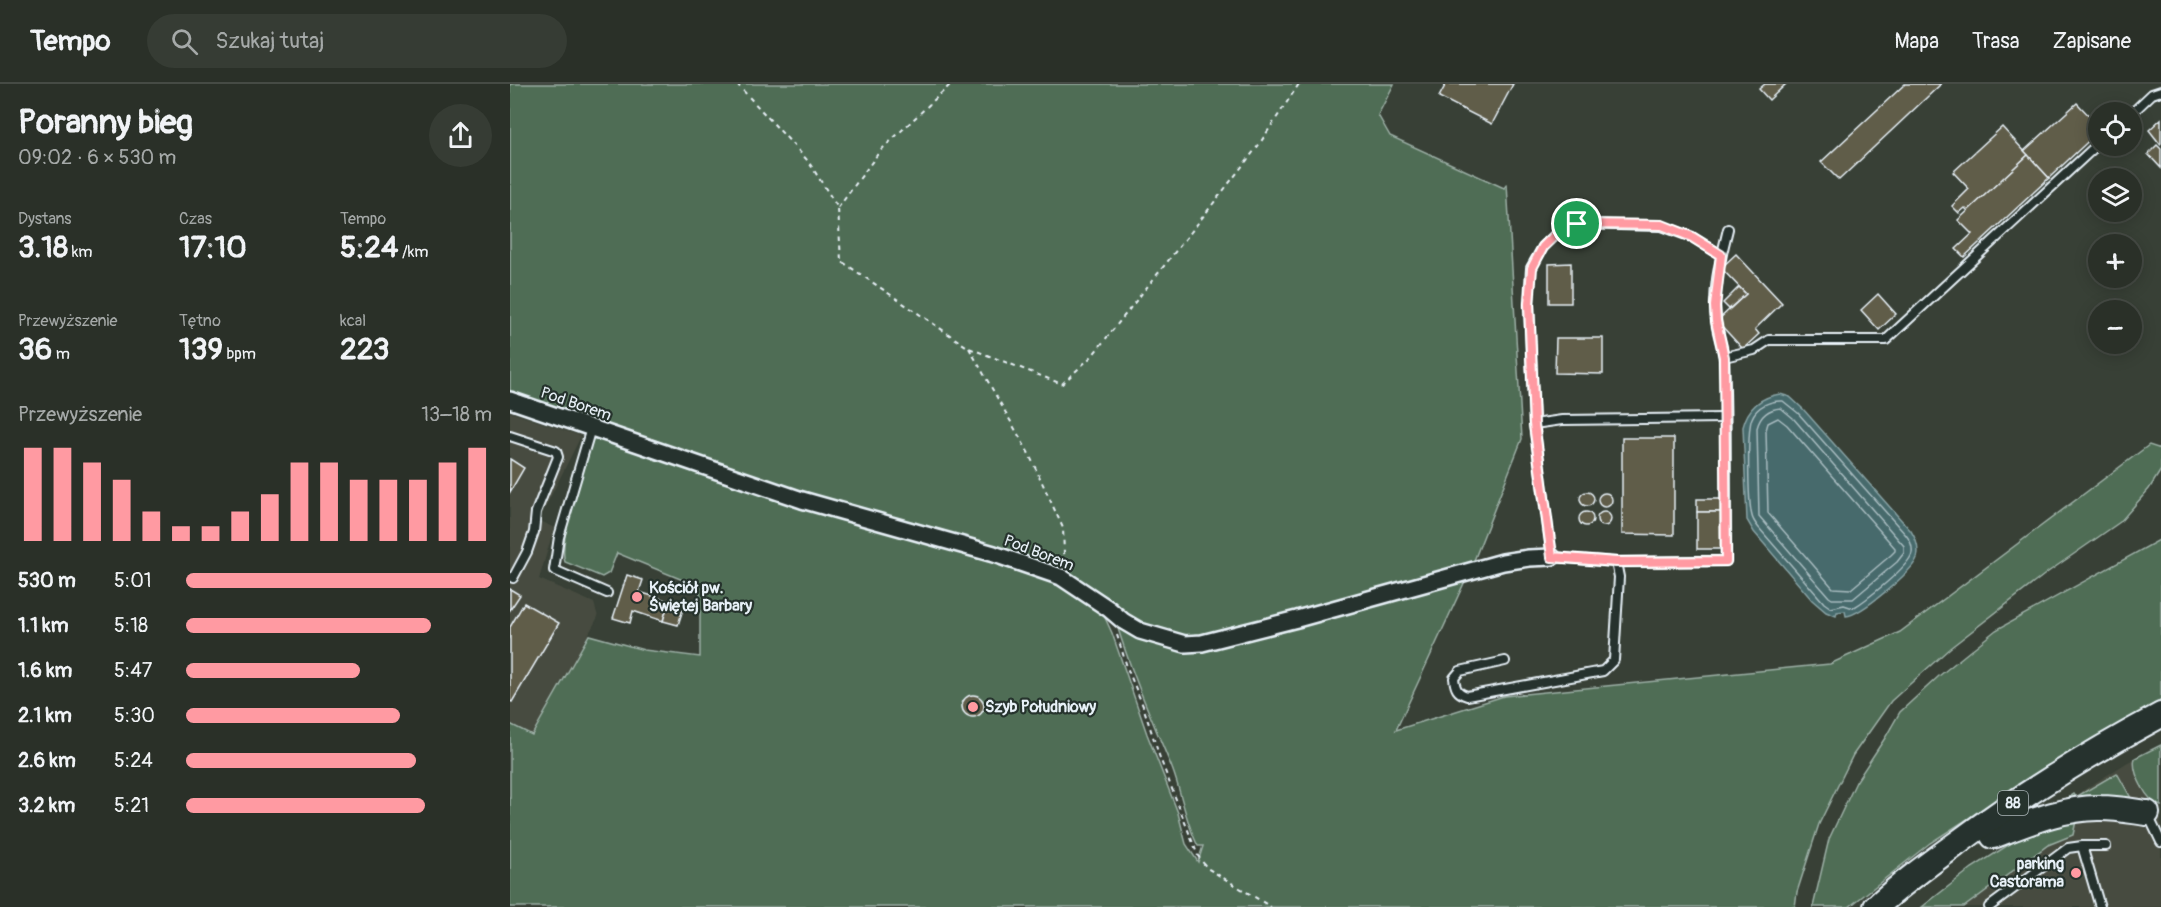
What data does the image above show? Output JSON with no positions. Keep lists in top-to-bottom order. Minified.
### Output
{"streets":{"main road":["88"],"street":["Pod Borem"]},"places":["Kościół pw. Świętej Barbary","Szyb Południowy","parking Castorama"],"page":{"header":"Tempo","search":"Szukaj tutaj","nav":["Mapa","Trasa","Zapisane"],"heading":["Poranny bieg","09:02 · 6 × 530 m"],"map_buttons":["+","−"],"stats":[["Dystans","3.18 km"],["Czas","17:10"],["Tempo","5:24 /km"],["Przewyższenie","36 m"],["Tętno","139 bpm"],["kcal","223"]],"chart":["Przewyższenie","13–18 m"],"list":[{"name":"530 m","note":"5:01"},{"name":"1.1 km","note":"5:18"},{"name":"1.6 km","note":"5:47"},{"name":"2.1 km","note":"5:30"},{"name":"2.6 km","note":"5:24"},{"name":"3.2 km","note":"5:21"}]}}
